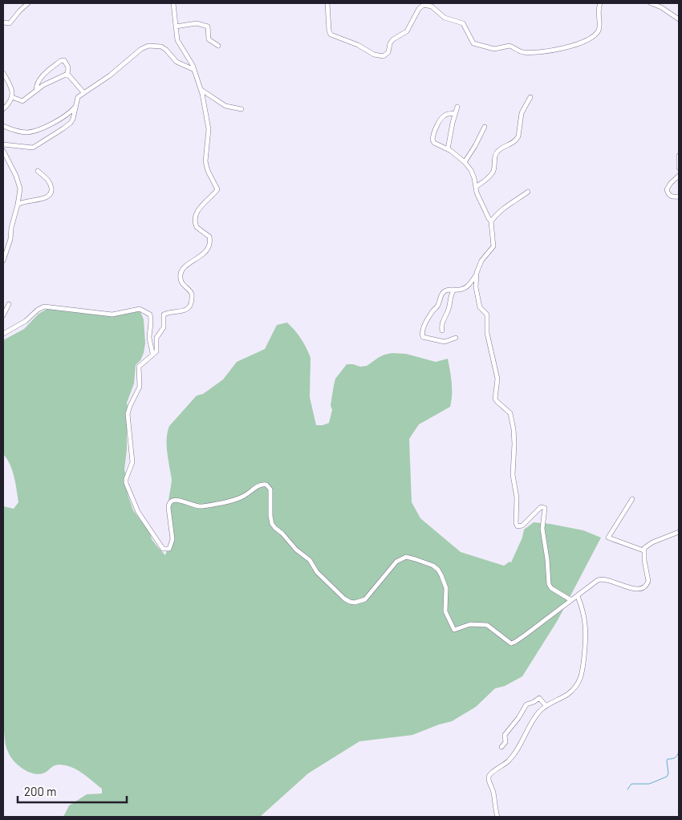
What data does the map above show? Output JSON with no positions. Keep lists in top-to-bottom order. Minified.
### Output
{"scale_bar":"200 m"}
